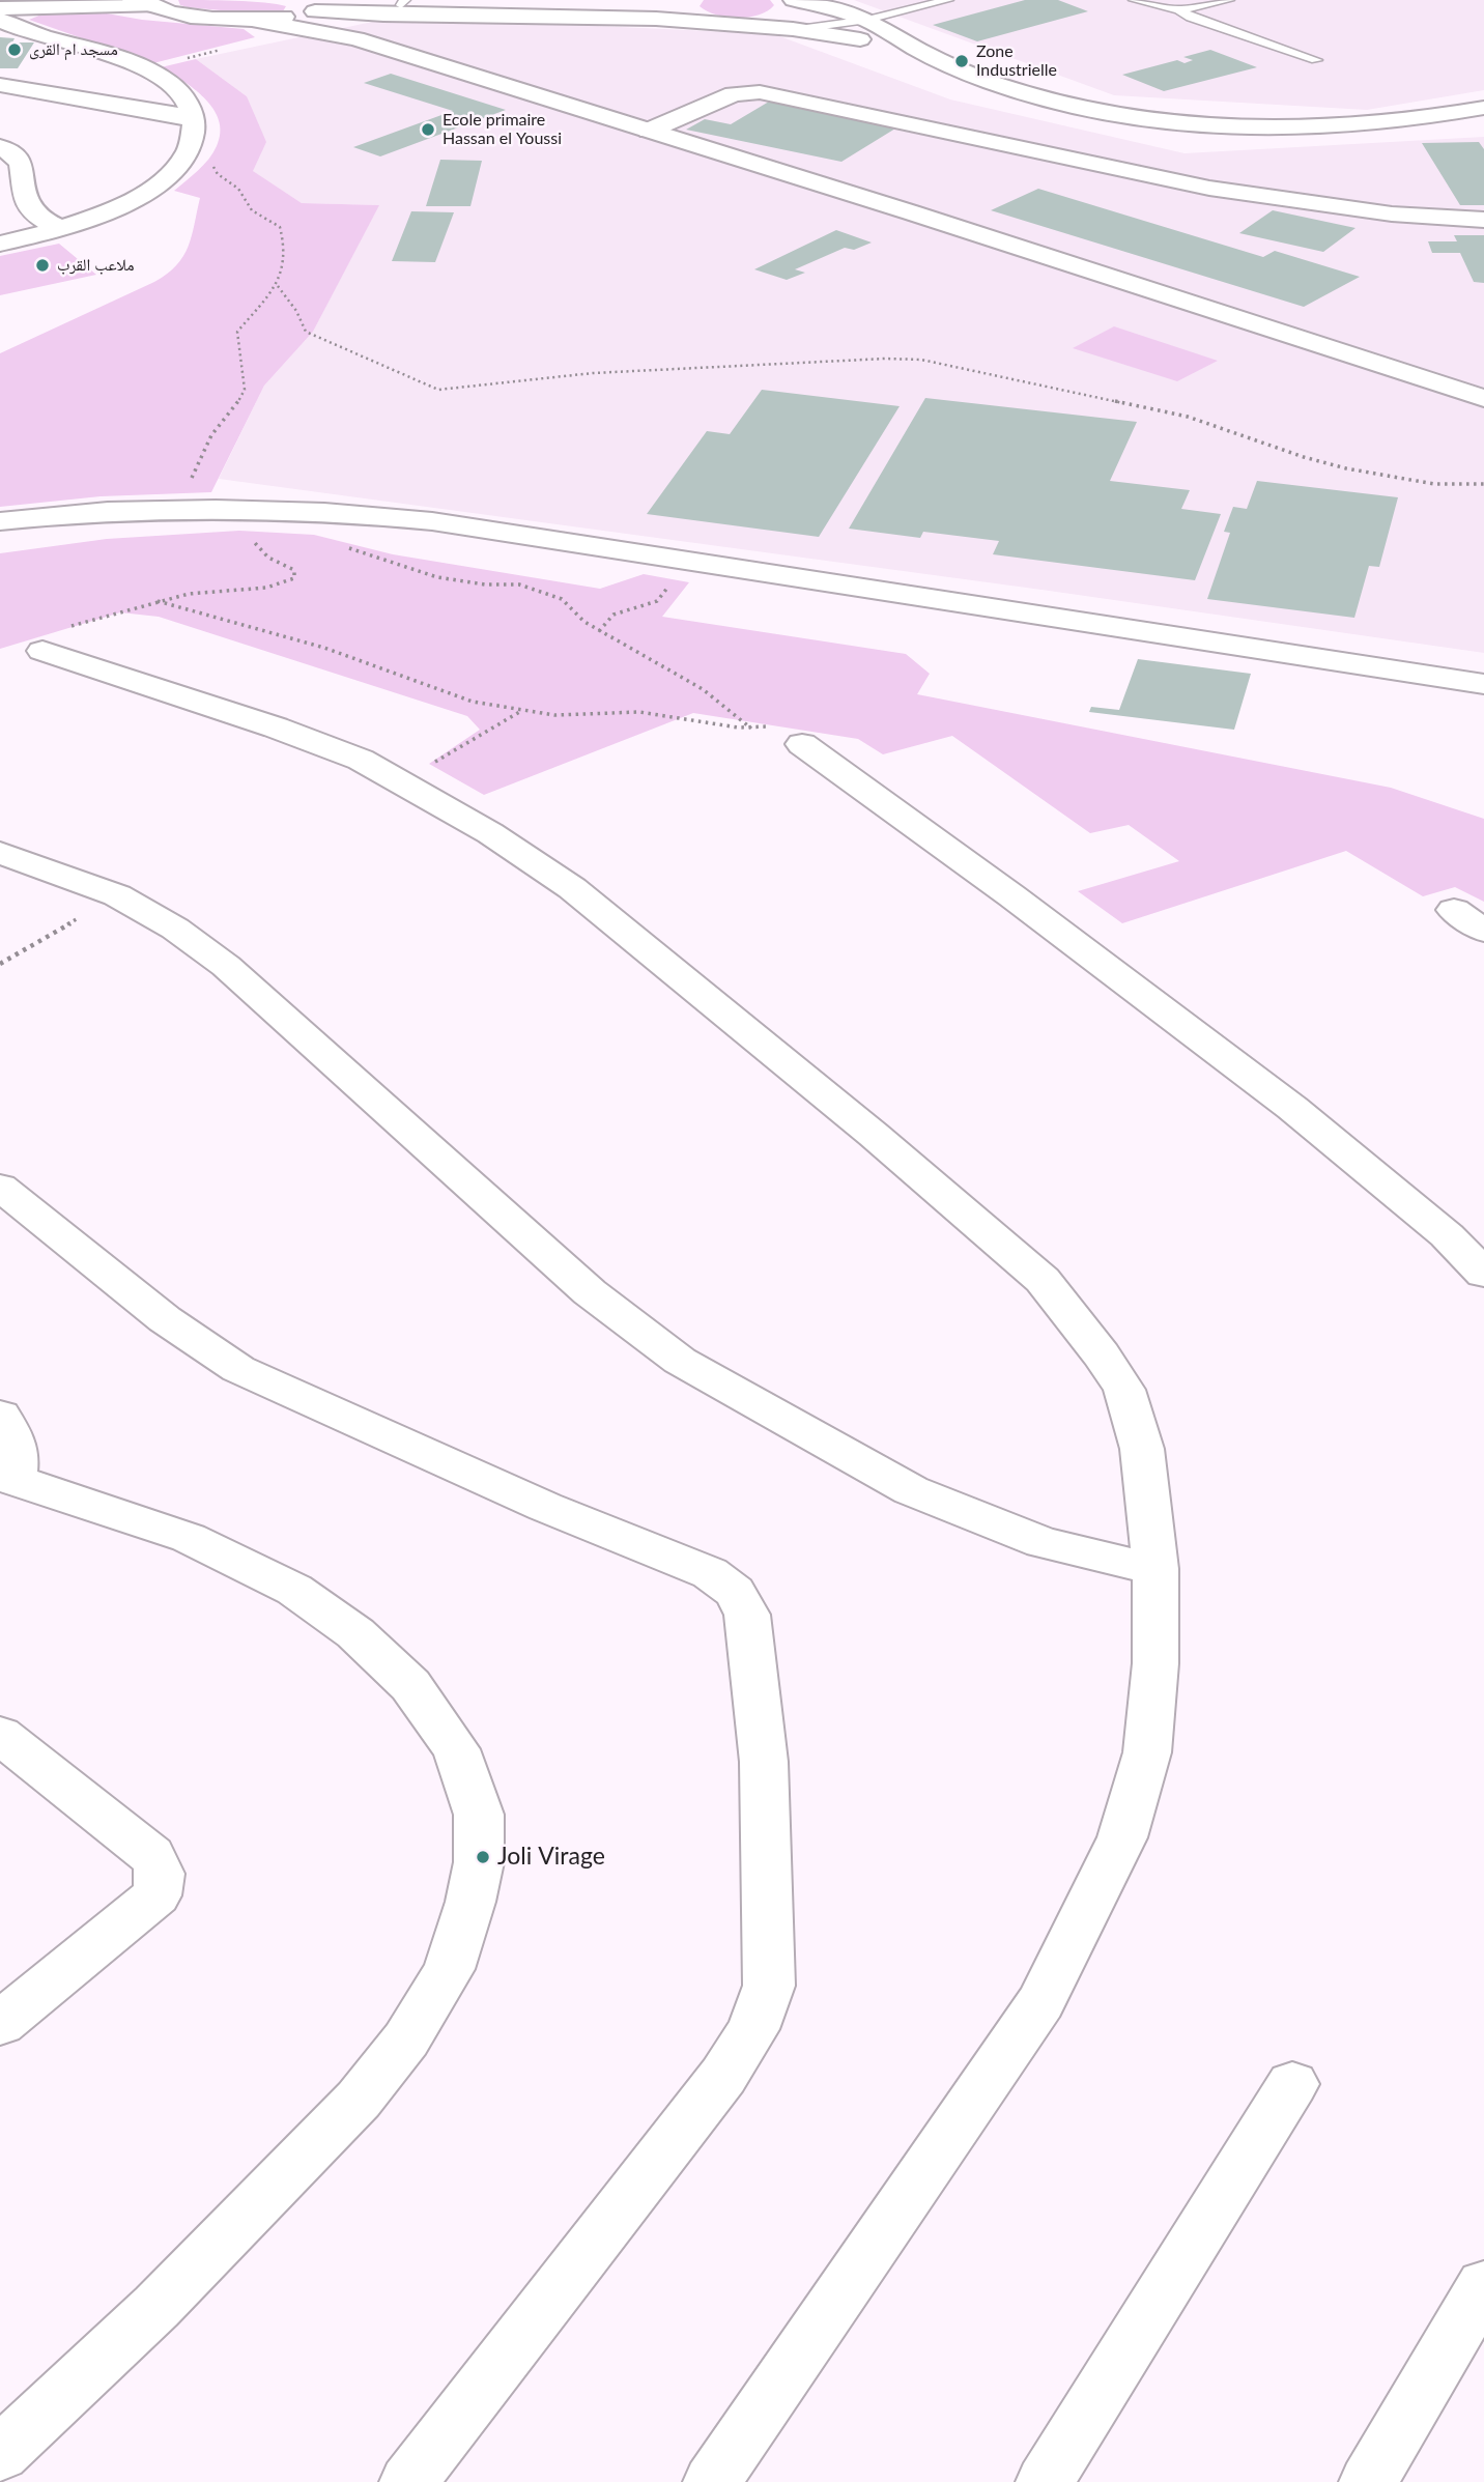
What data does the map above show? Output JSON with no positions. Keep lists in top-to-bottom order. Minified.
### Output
{"places":["مسجد ام القرى","Zone Industrielle","Ecole primaire Hassan el Youssi","ملاعب القرب","Joli Virage"]}
